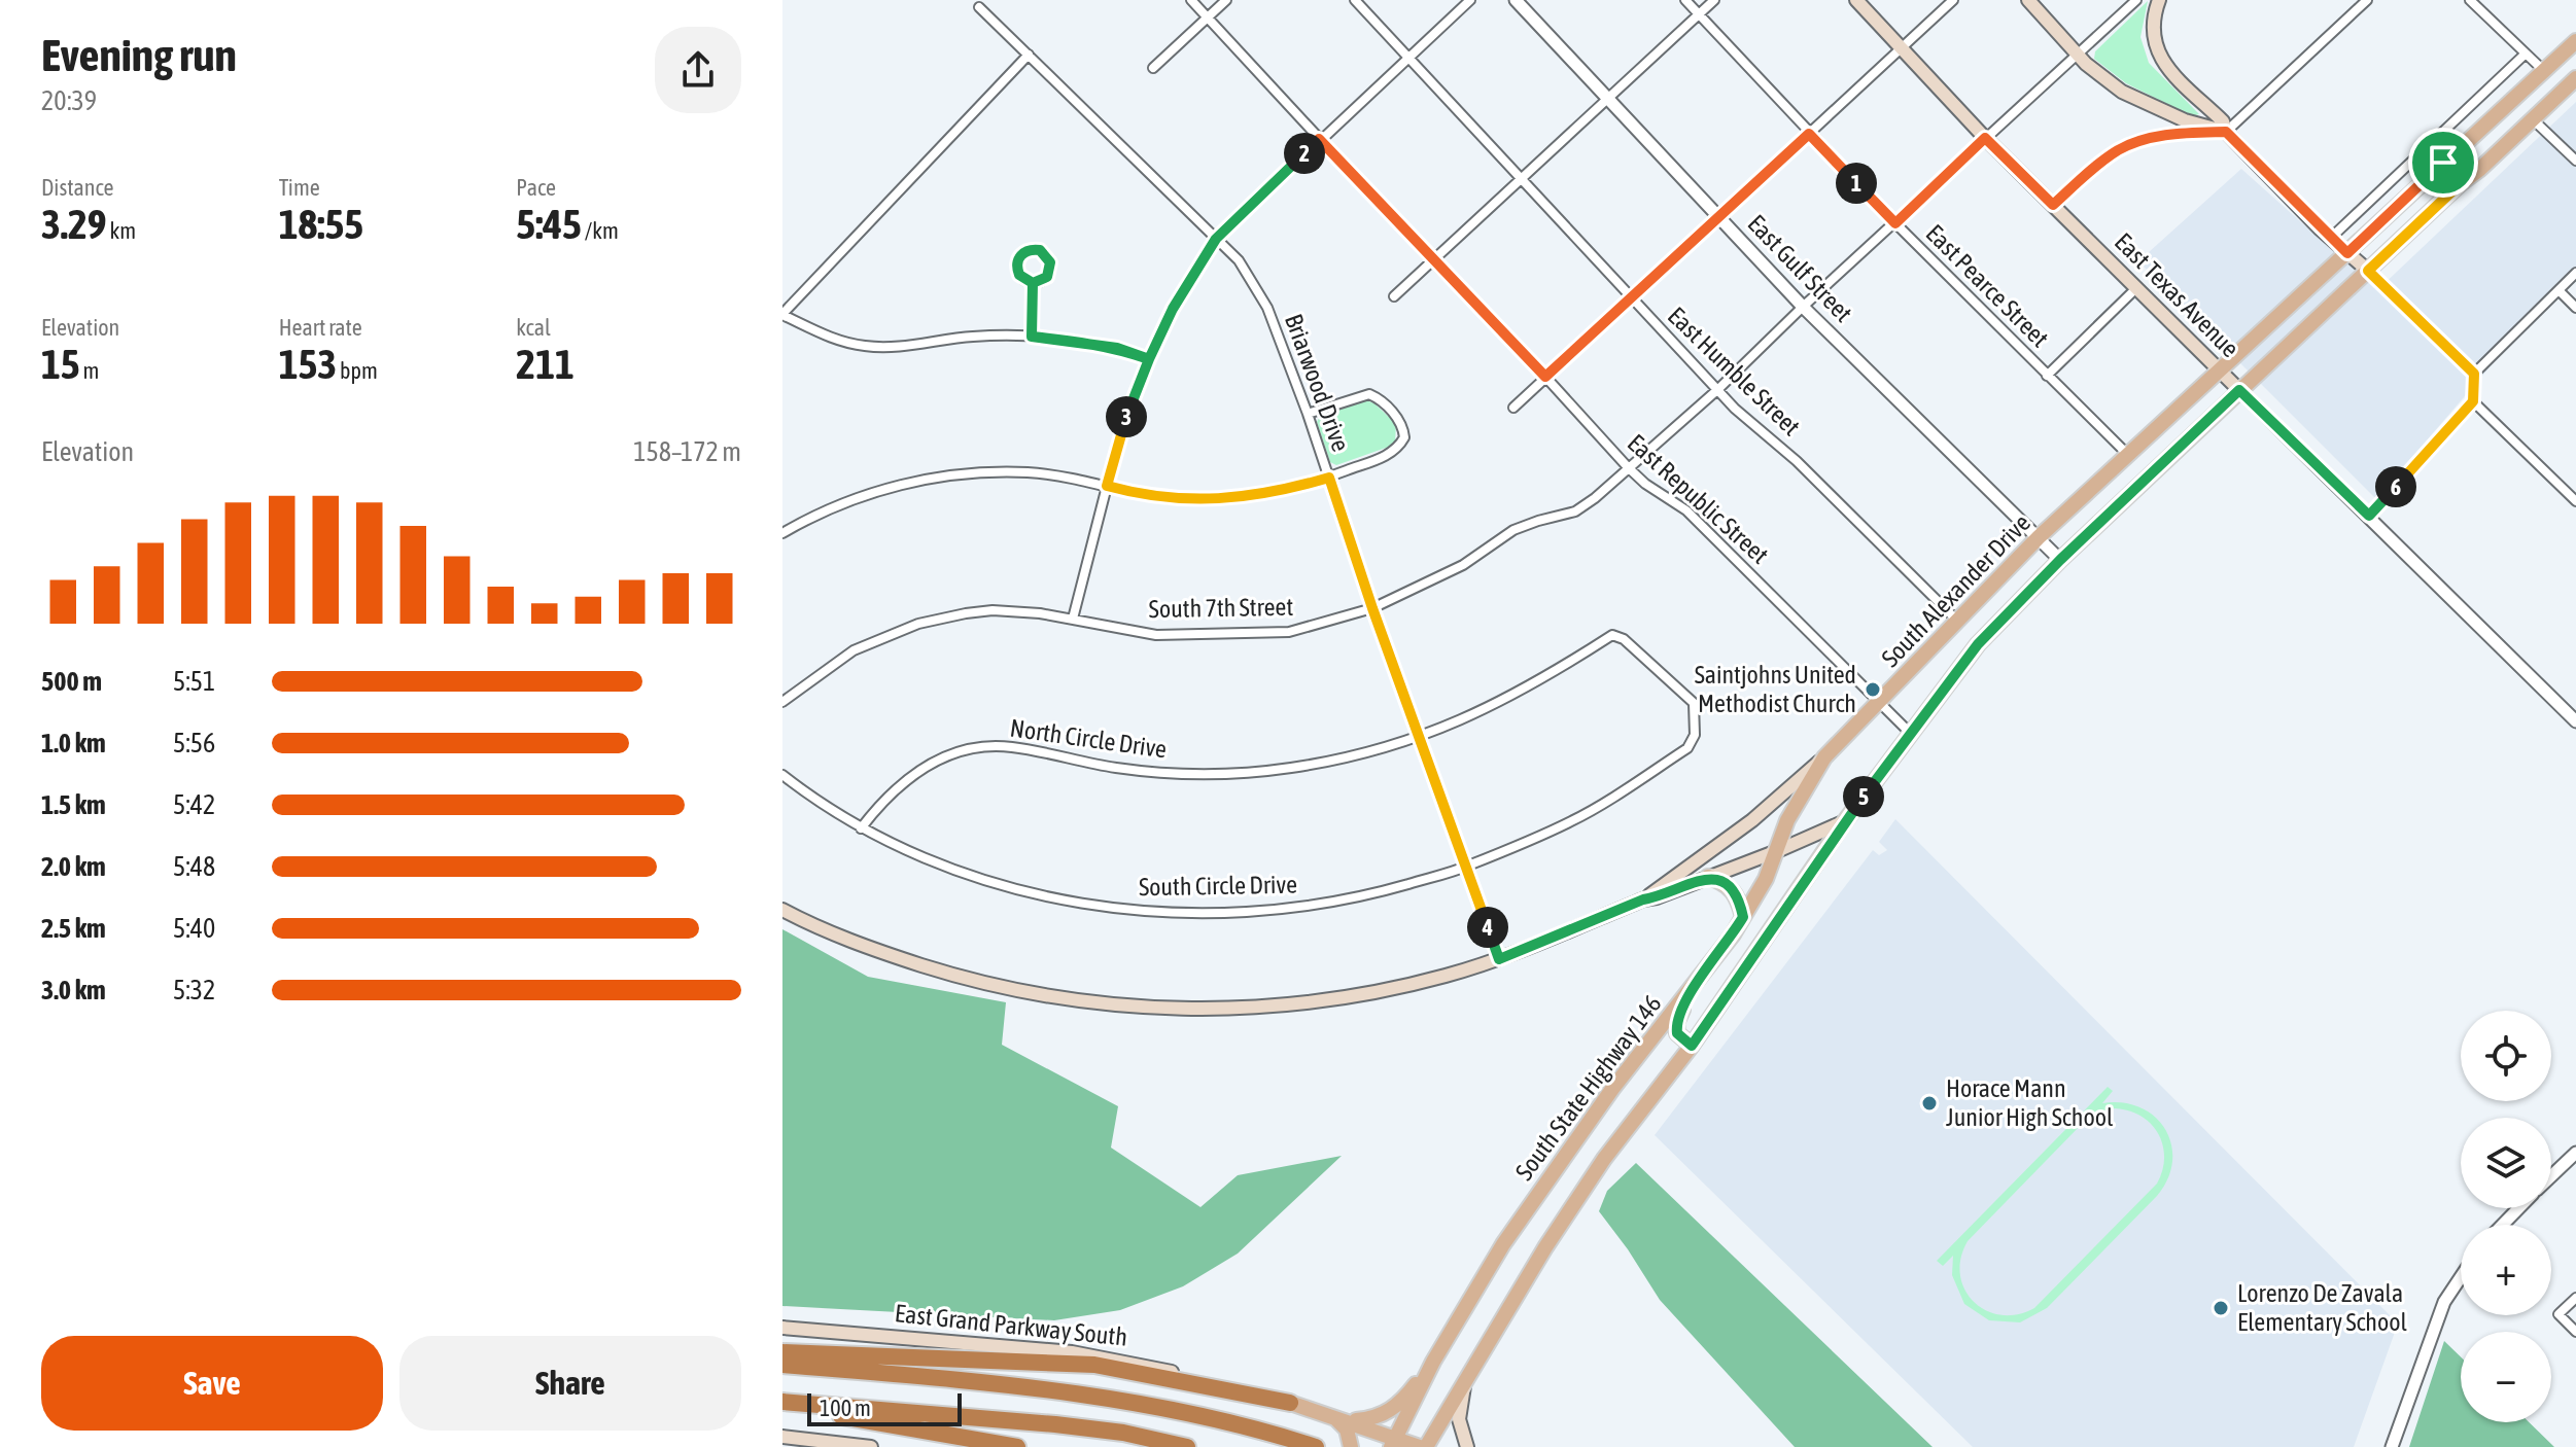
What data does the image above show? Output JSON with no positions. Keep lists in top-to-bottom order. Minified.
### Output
{"streets":{"main road":["East Texas Avenue","South Alexander Drive","South State Highway 146","East Grand Parkway South"],"street":["East Gulf Street","East Pearce Street","East Humble Street","Briarwood Drive","East Republic Street","South 7th Street","North Circle Drive","South Circle Drive"]},"crossings":[["East Gulf Street","South Alexander Drive"],["East Gulf Street","South 7th Street"],["East Pearce Street","South Alexander Drive"],["East Pearce Street","South 7th Street"],["East Texas Avenue","South Alexander Drive"],["East Texas Avenue","South 7th Street"],["East Humble Street","South Alexander Drive"],["East Humble Street","South 7th Street"],["Briarwood Drive","South Alexander Drive"],["Briarwood Drive","South 7th Street"],["Briarwood Drive","North Circle Drive"],["Briarwood Drive","South Circle Drive"],["East Republic Street","South Alexander Drive"],["East Republic Street","South 7th Street"],["South Alexander Drive","South State Highway 146"],["North Circle Drive","South Circle Drive"],["South State Highway 146","East Grand Parkway South"]],"places":["Saintjohns United Methodist Church","Horace Mann Junior High School","Lorenzo De Zavala Elementary School"],"scale_bar":"100 m","page":{"heading":["Evening run","20:39"],"pins":["2","1","3","6","5","4"],"stats":[["Distance","3.29 km"],["Time","18:55"],["Pace","5:45 /km"],["Elevation","15 m"],["Heart rate","153 bpm"],["kcal","211"]],"chart":["Elevation","158–172 m"],"list":[{"name":"500 m","note":"5:51"},{"name":"1.0 km","note":"5:56"},{"name":"1.5 km","note":"5:42"},{"name":"2.0 km","note":"5:48"},{"name":"2.5 km","note":"5:40"},{"name":"3.0 km","note":"5:32"}],"map_buttons":["+","−"],"buttons":["Save","Share"],"scale":"100 m"}}
